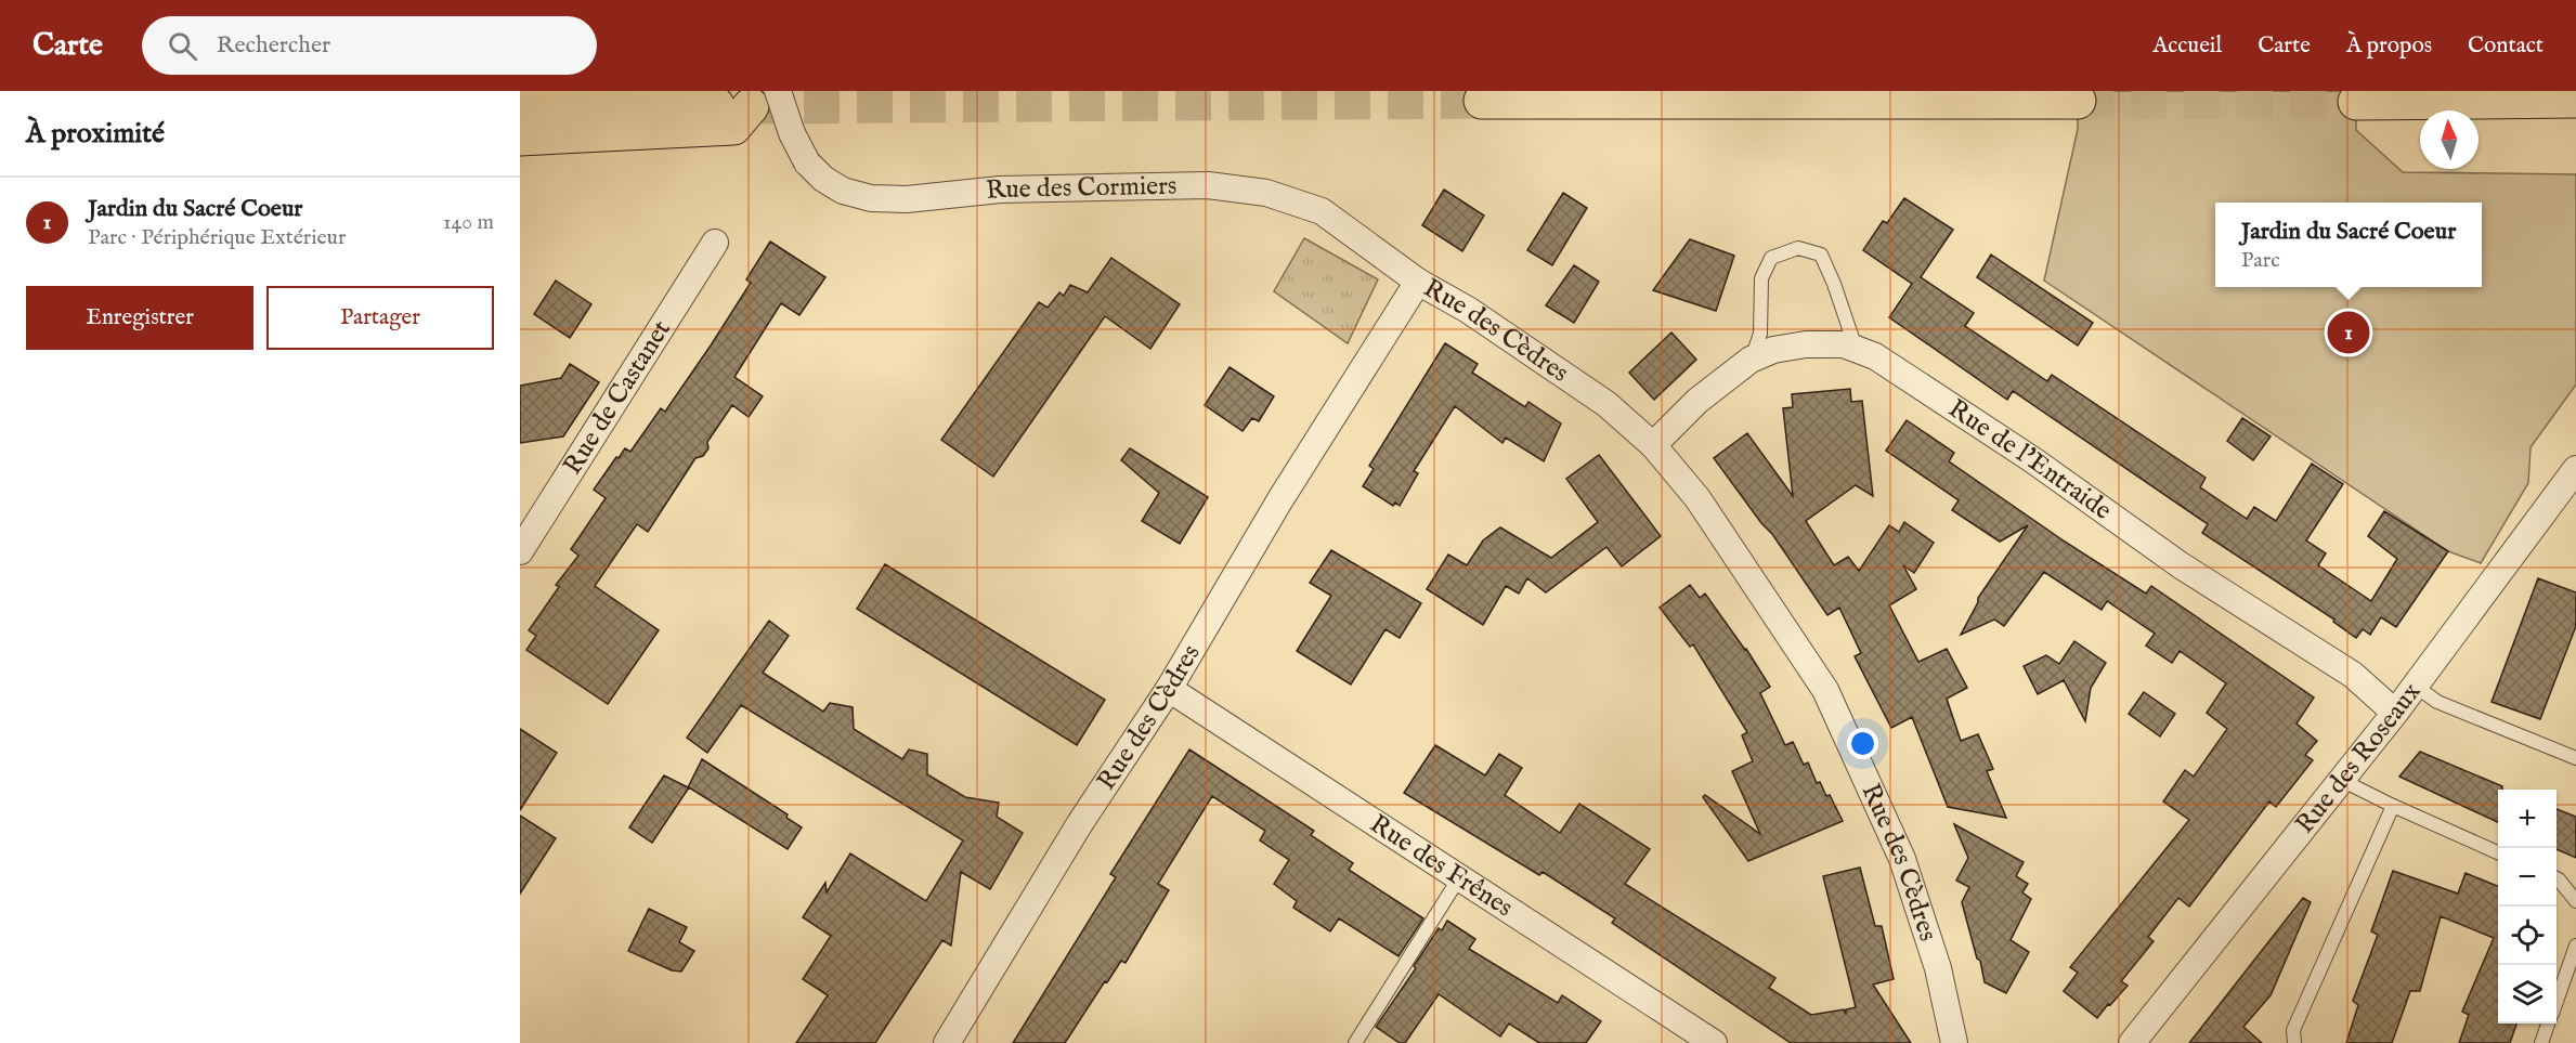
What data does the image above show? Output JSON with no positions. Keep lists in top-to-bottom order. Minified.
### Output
{"streets":{"street":["Rue des Cormiers","Rue des Cèdres","Rue de Castanet","Rue de l'Entraide","Rue des Roseaux","Rue des Frênes"]},"crossings":[["Rue des Cormiers","Rue des Cèdres"],["Rue des Cèdres","Rue de l'Entraide"],["Rue des Cèdres","Rue des Frênes"],["Rue de l'Entraide","Rue des Roseaux"]],"north":"top","page":{"header":"Carte","search":"Rechercher","nav":["Accueil","Carte","À propos","Contact"],"heading":"À proximité","list":[{"mark":"1","name":"Jardin du Sacré Coeur","note":"Parc · Périphérique Extérieur","value":"140 m"}],"popup":["Jardin du Sacré Coeur","Parc"],"buttons":["Enregistrer","Partager"],"pins":"1","map_buttons":["+","−"]}}
